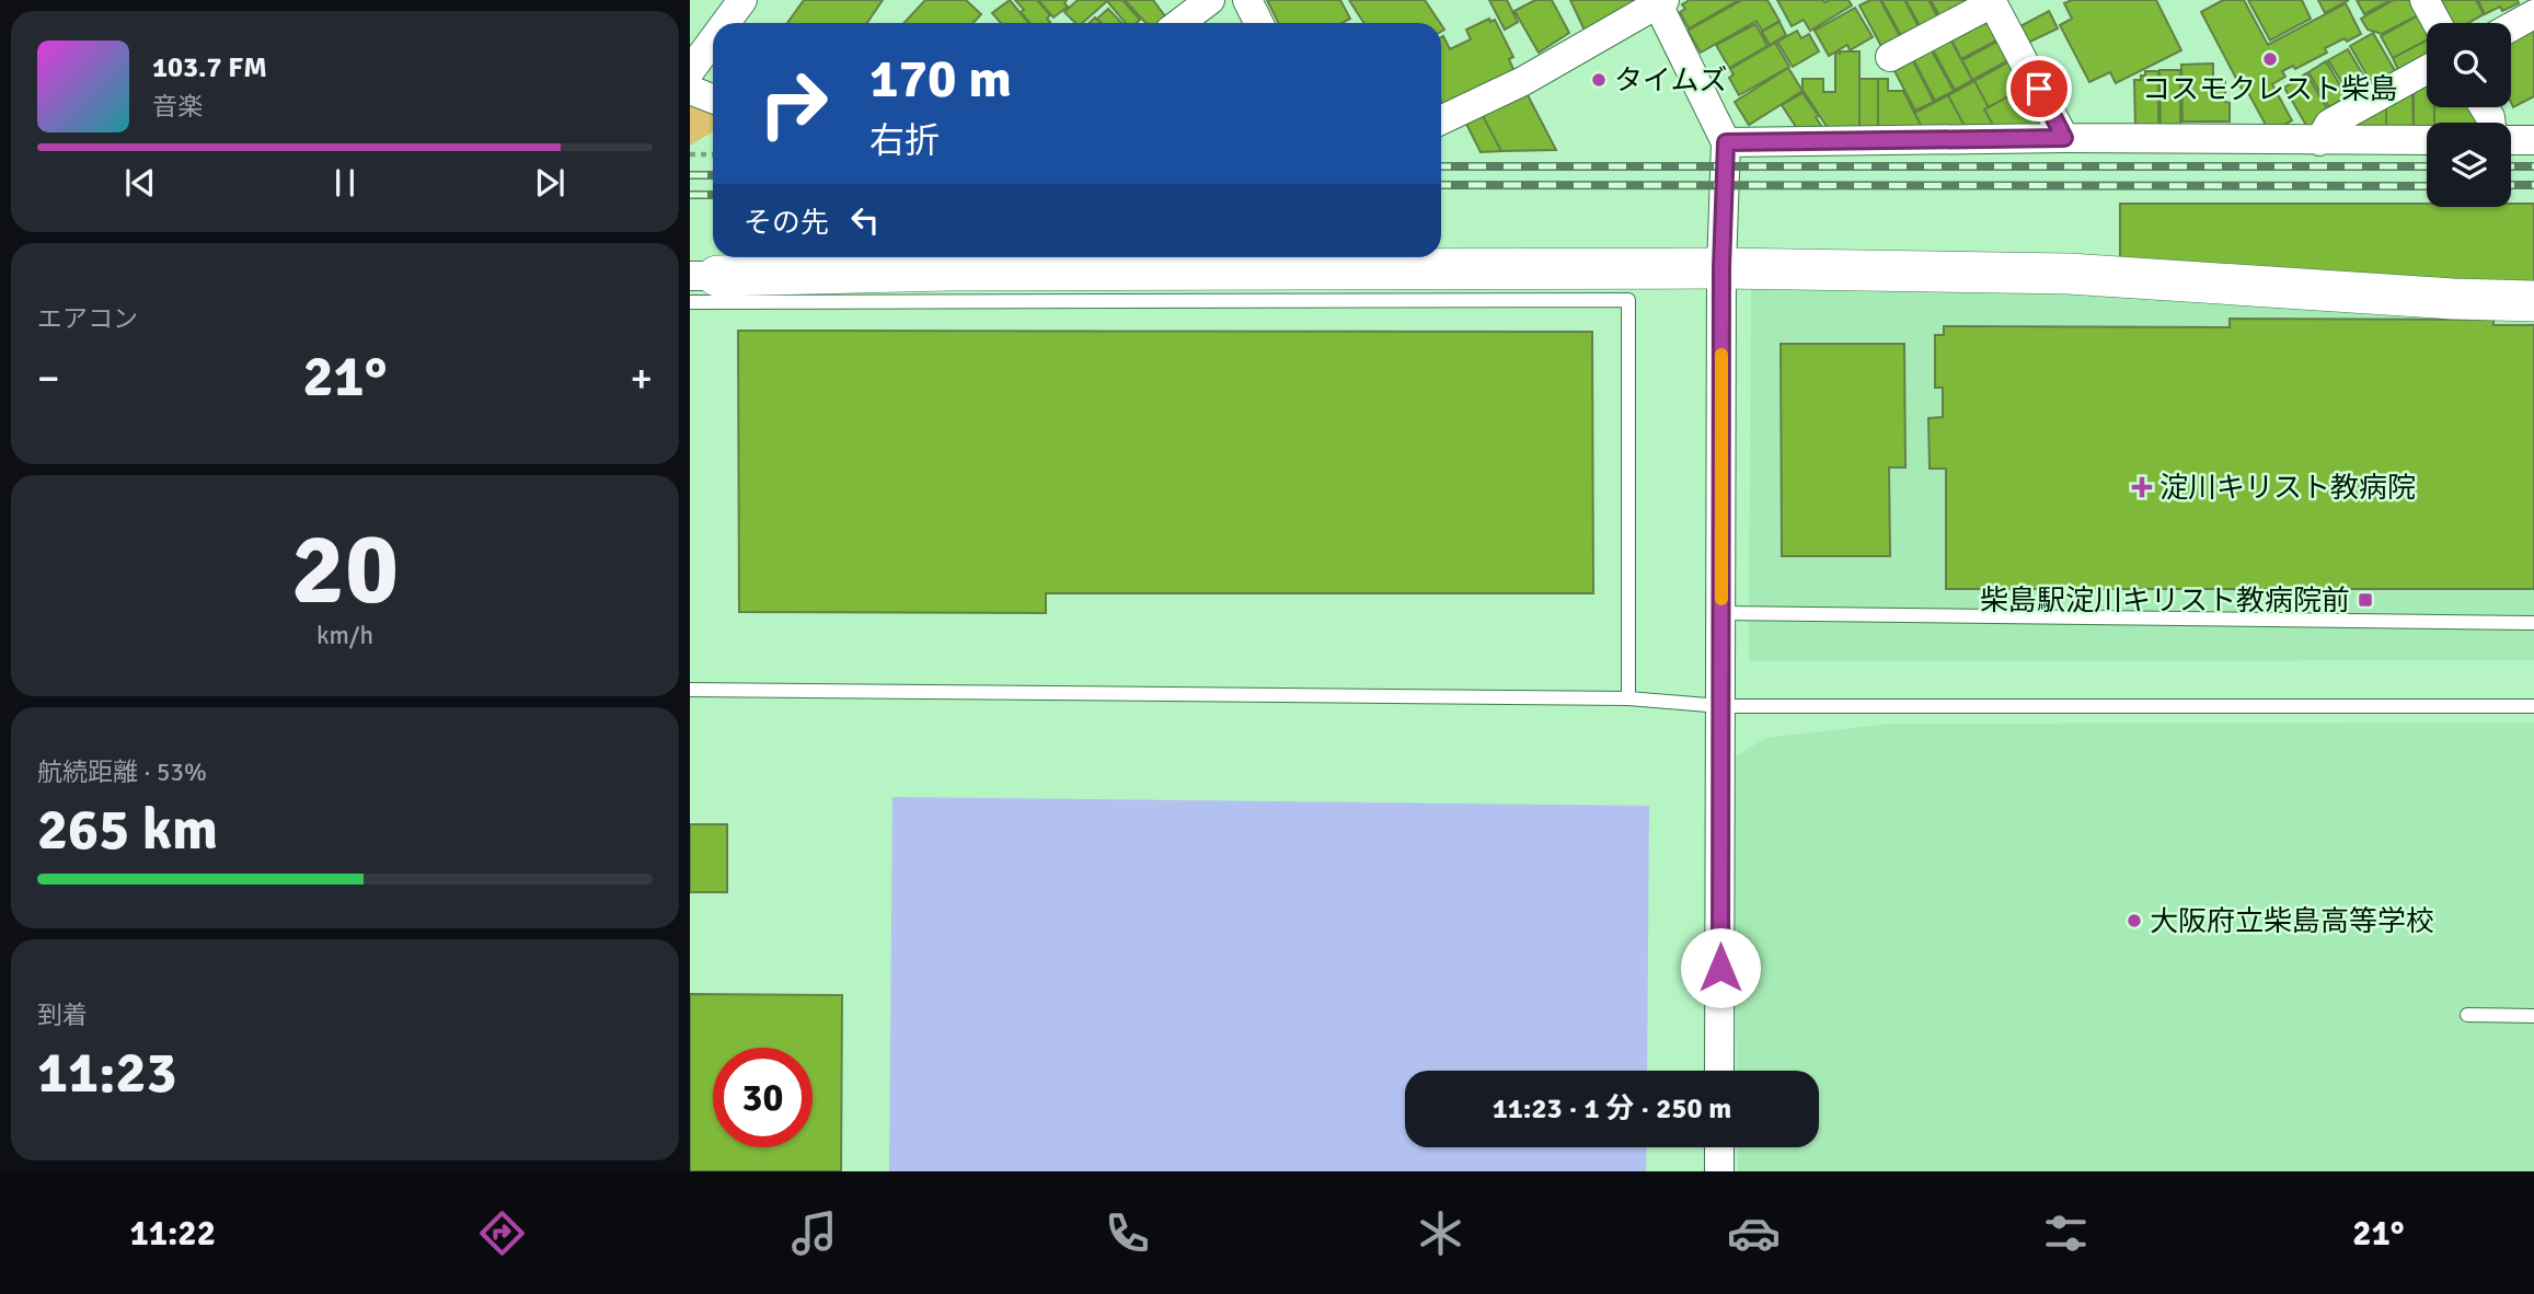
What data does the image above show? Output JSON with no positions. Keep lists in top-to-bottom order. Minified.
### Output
{"places":{"other":["コスモクレスト柴島","タイムズ","大阪府立柴島高等学校"],"health":["淀川キリスト教病院"],"transit":["柴島駅淀川キリスト教病院前"]},"page":{"turn":["170 m","右折"],"song":["103.7 FM","音楽"],"then":"その先","tile":["エアコン",["20","km/h"],["航続距離 · 53%","265 km"],["到着","11:23"]],"heat":["−","21°","+"],"limit":"30","trip":"11:23 · 1 分 · 250 m","tabs":["11:22","21°"]}}
